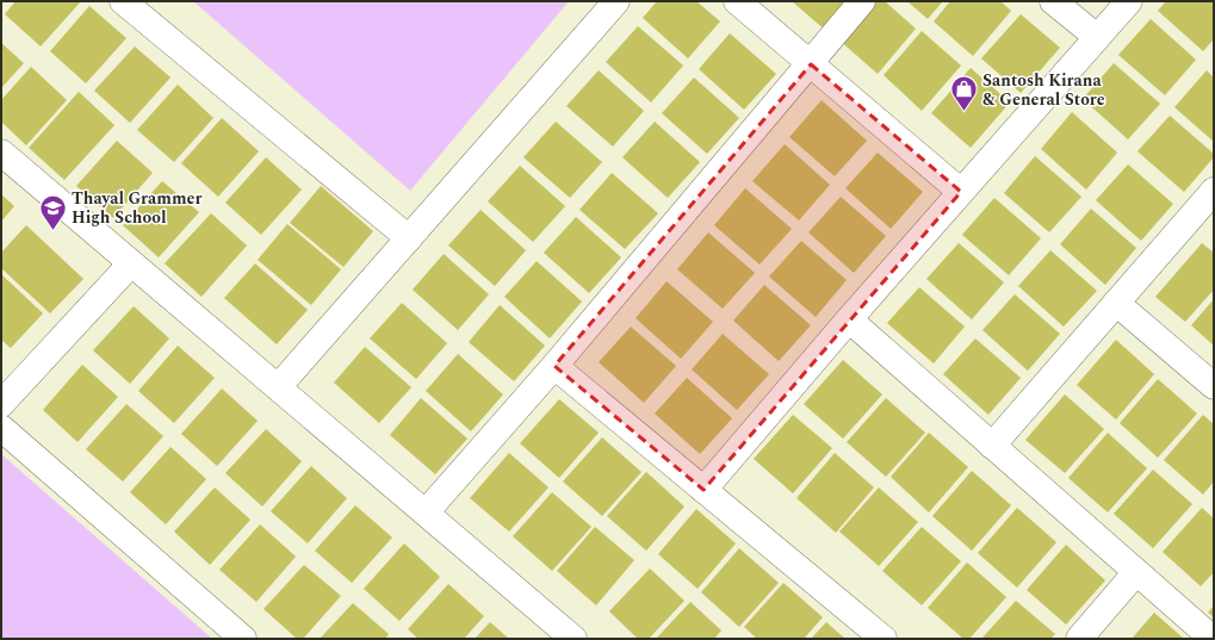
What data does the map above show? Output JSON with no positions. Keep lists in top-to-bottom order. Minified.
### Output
{"places":{"shop":["Santosh Kirana & General Store"],"school or university":["Thayal Grammer High School"]}}
